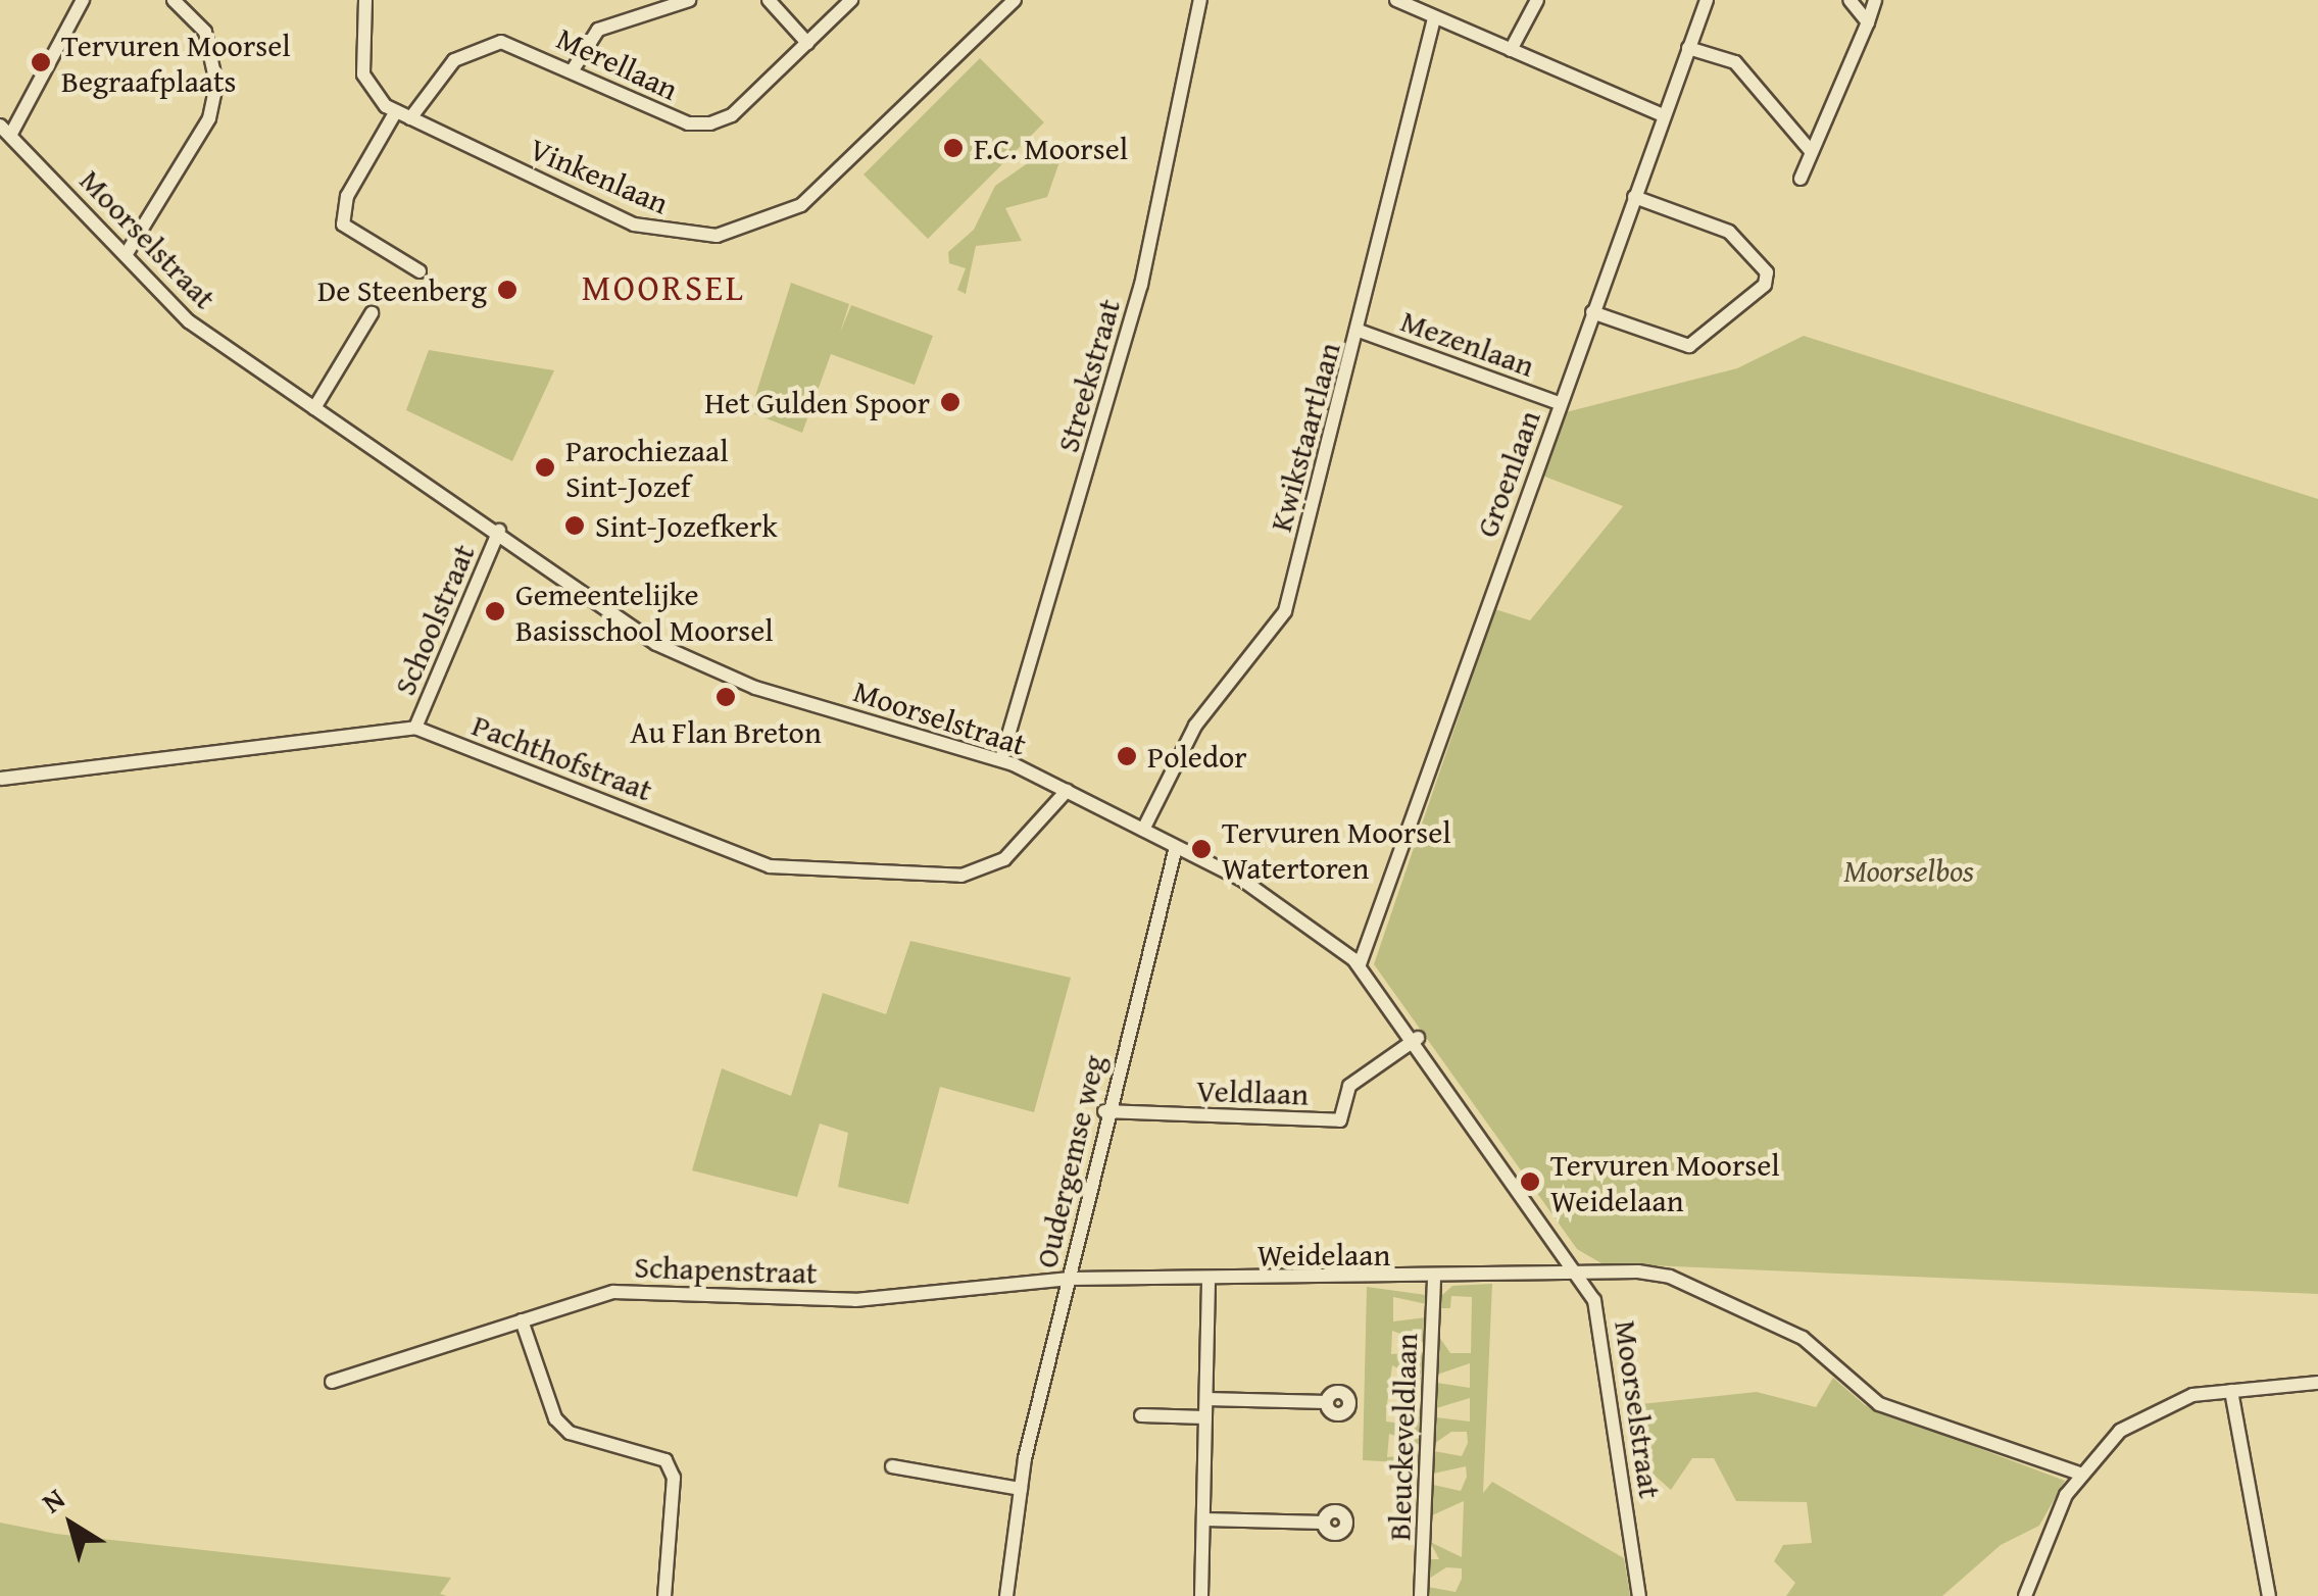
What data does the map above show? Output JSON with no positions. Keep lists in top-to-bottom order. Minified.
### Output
{"streets":{"street":["Merellaan","Vinkenlaan","Moorselstraat","Mezenlaan","Streekstraat","Kwikstaartlaan","Groenlaan","Schoolstraat","Pachthofstraat","Veldlaan","Oudergemse weg","Weidelaan","Schapenstraat","Bleuckeveldlaan"]},"crossings":[["Merellaan","Vinkenlaan"],["Moorselstraat","Streekstraat"],["Moorselstraat","Kwikstaartlaan"],["Moorselstraat","Groenlaan"],["Moorselstraat","Schoolstraat"],["Moorselstraat","Pachthofstraat"],["Moorselstraat","Veldlaan"],["Moorselstraat","Oudergemse weg"],["Moorselstraat","Weidelaan"],["Mezenlaan","Kwikstaartlaan"],["Mezenlaan","Groenlaan"],["Schoolstraat","Pachthofstraat"],["Veldlaan","Oudergemse weg"],["Oudergemse weg","Weidelaan"],["Oudergemse weg","Schapenstraat"],["Weidelaan","Schapenstraat"],["Weidelaan","Bleuckeveldlaan"]],"districts":["MOORSEL"],"parks":["Moorselbos"],"places":["Tervuren Moorsel Begraafplaats","F.C. Moorsel","De Steenberg","Het Gulden Spoor","Parochiezaal Sint-Jozef","Sint-Jozefkerk","Gemeentelijke Basisschool Moorsel","Au Flan Breton","Poledor","Tervuren Moorsel Watertoren","Tervuren Moorsel Weidelaan"],"north":"top left"}
